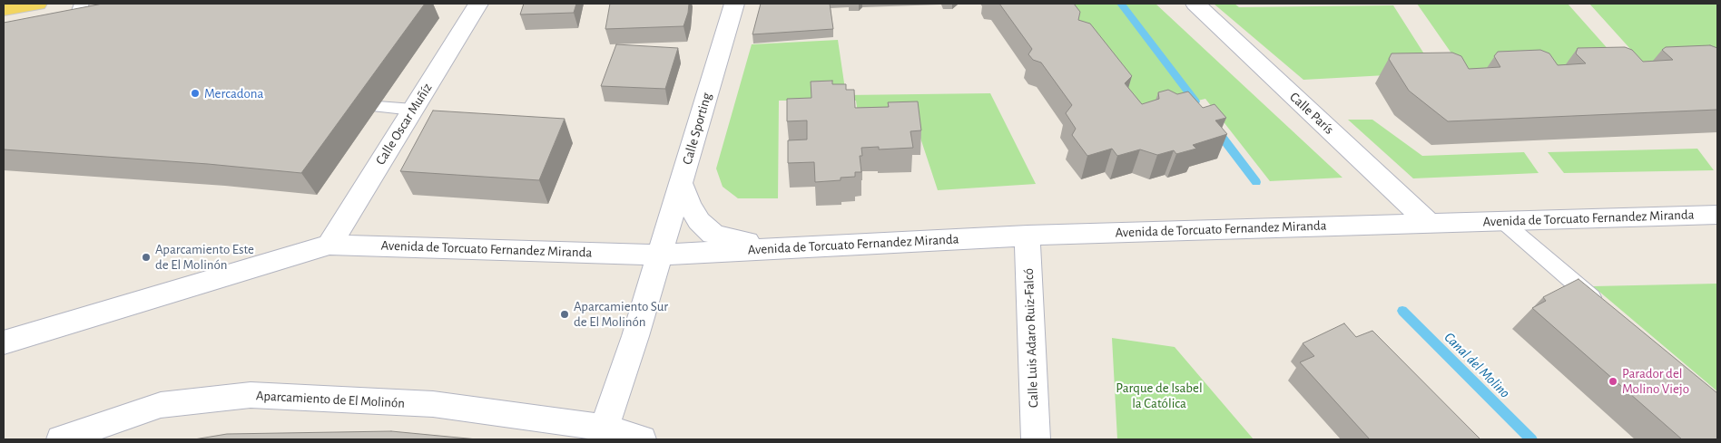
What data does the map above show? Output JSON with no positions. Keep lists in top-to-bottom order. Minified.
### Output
{"streets":{"street":["Calle París","Calle Oscar Muñíz","Calle Sporting","Avenida de Torcuato Fernandez Miranda","Calle Luis Adaro Ruiz-Falcó","Aparcamiento de El Molinón"]},"crossings":[["Calle París","Avenida de Torcuato Fernandez Miranda"],["Calle Oscar Muñíz","Avenida de Torcuato Fernandez Miranda"],["Calle Sporting","Avenida de Torcuato Fernandez Miranda"],["Avenida de Torcuato Fernandez Miranda","Calle Luis Adaro Ruiz-Falcó"]],"water":["Canal del Molino"],"parks":["Parque de Isabel la Católica"],"places":["Mercadona","Aparcamiento Este de El Molinón","Aparcamiento Sur de El Molinón","Parador del Molino Viejo"]}
